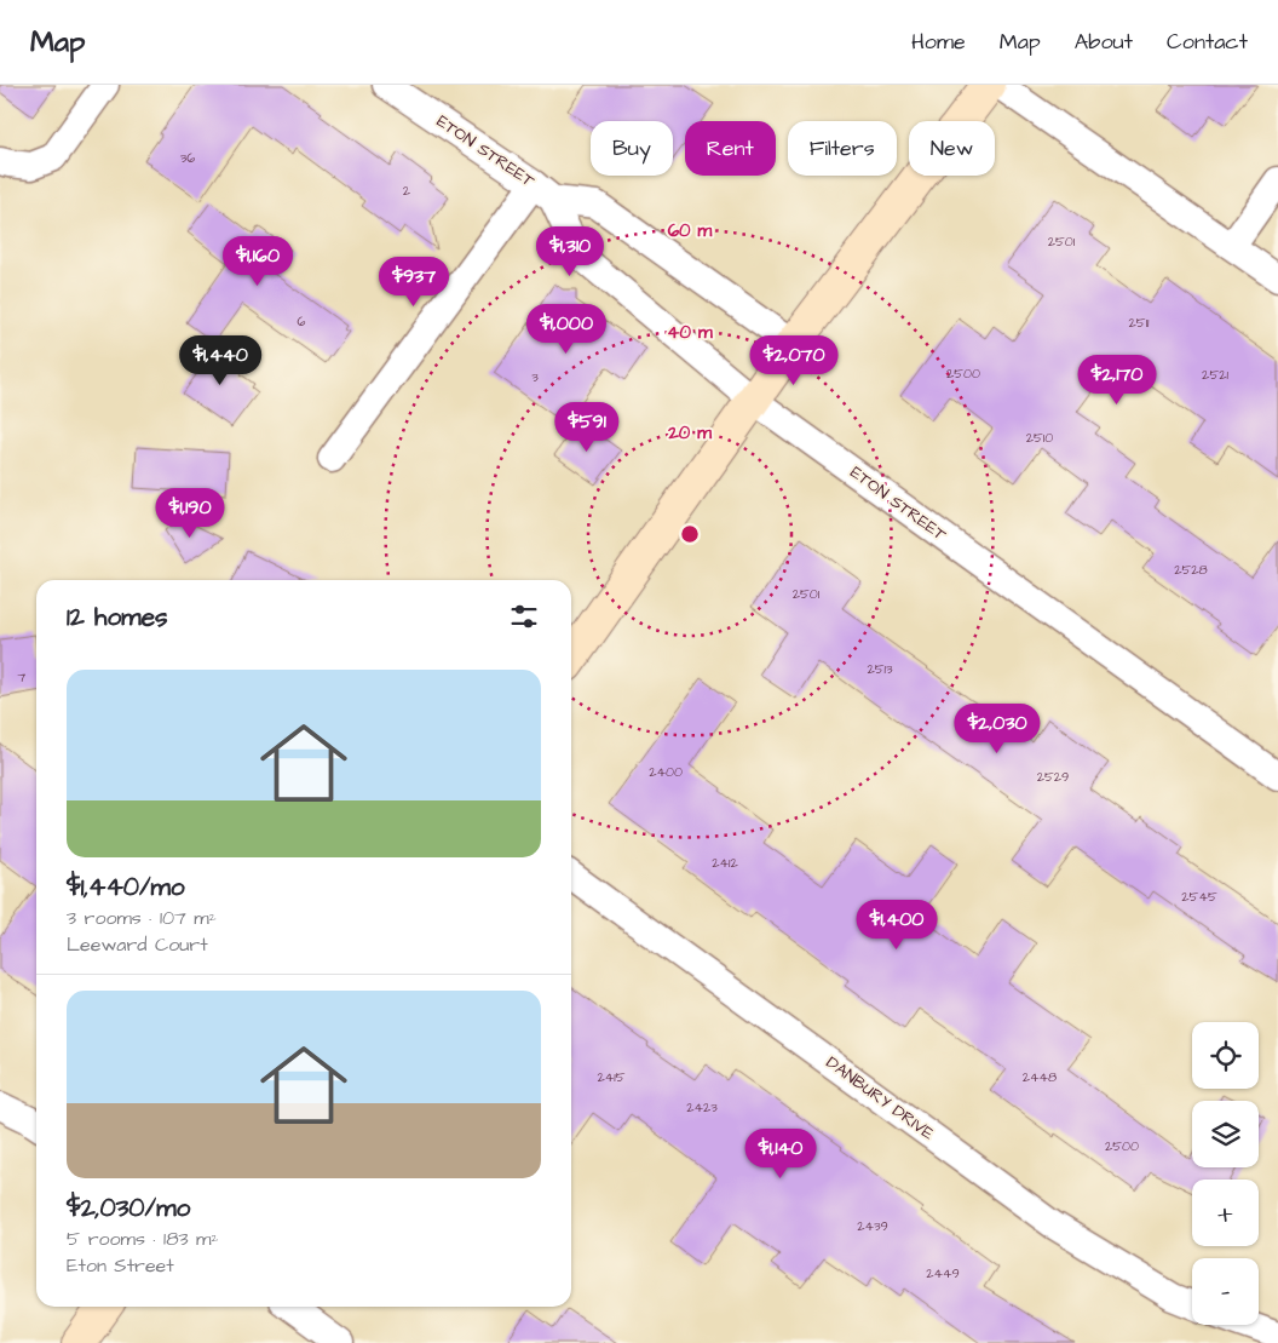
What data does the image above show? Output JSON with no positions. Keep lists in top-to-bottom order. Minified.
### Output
{"streets":{"street":["ETON STREET","DANBURY DRIVE"]},"house_numbers":["36","2","2501","6","2511","2500","2521","3","2510","2528","2501","2513","7","2400","2529","2412","2545","2415","2448","2423","2500","2439","2449"],"page":{"header":"Map","nav":["Home","Map","About","Contact"],"chip":["Buy","Rent","Filters","New"],"price":["$1,310","$1,160","$937","$1,000","$1,440","$2,070","$2,170","$591","$1,190","$2,030","$1,400","$1,140"],"heading":"12 homes","list":[{"name":"$1,440/mo","note":"3 rooms · 107 m² · Leeward Court"},{"name":"$2,030/mo","note":"5 rooms · 183 m² · Eton Street"}],"map_buttons":["+","−"]},"rings":["60 m","40 m","20 m"]}
